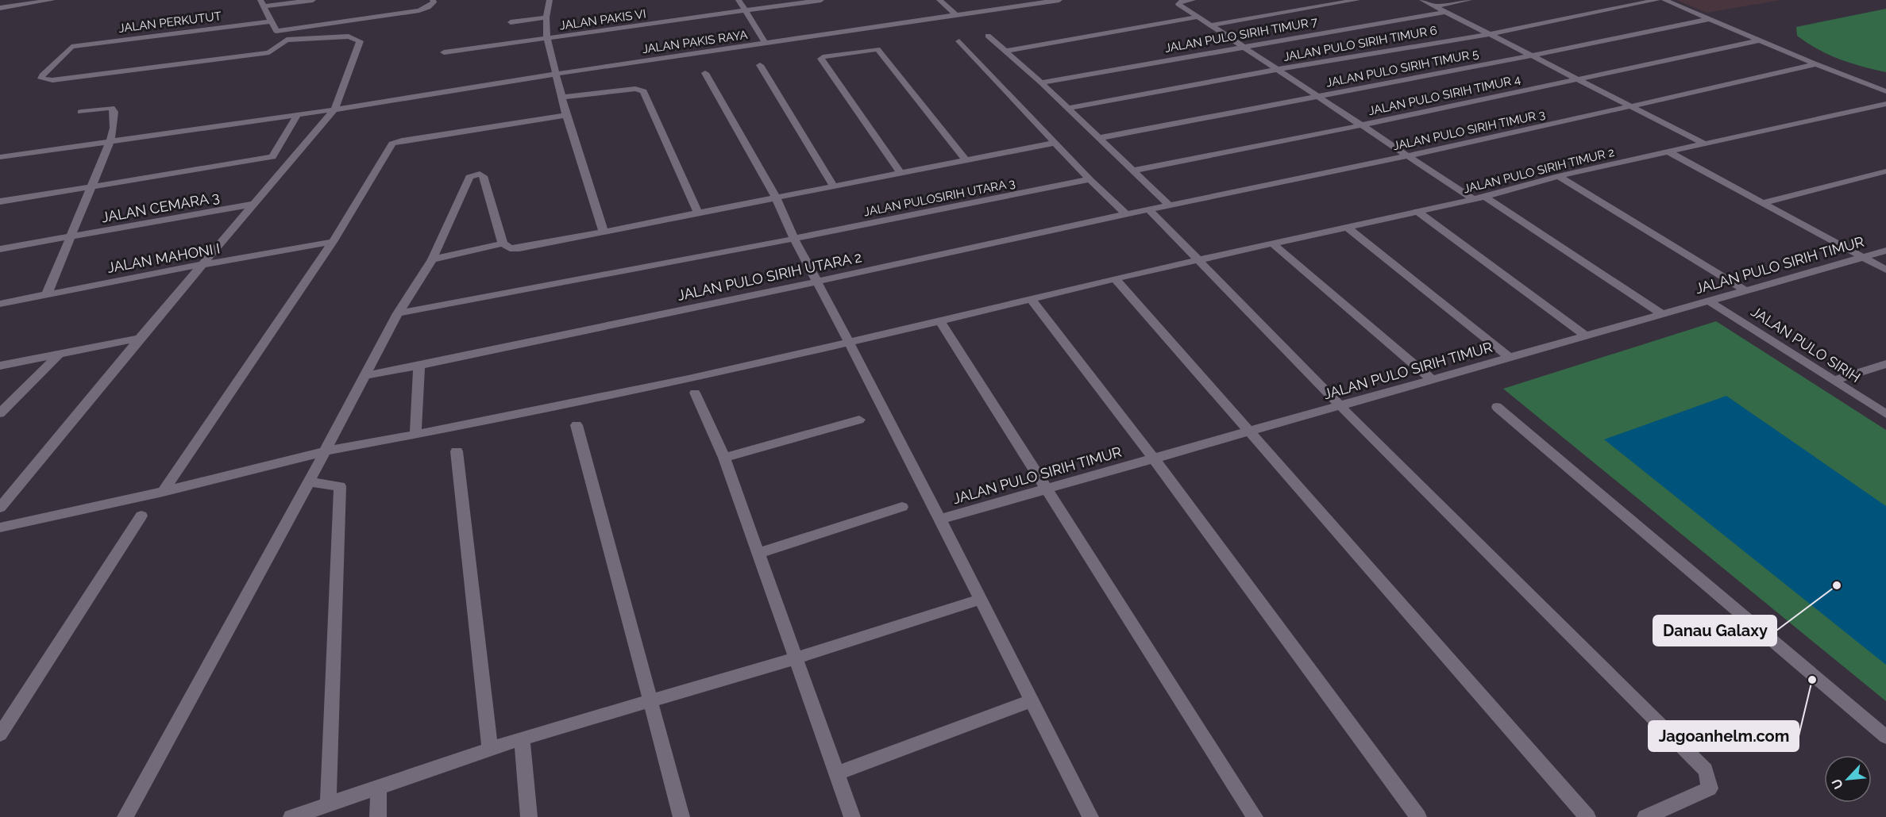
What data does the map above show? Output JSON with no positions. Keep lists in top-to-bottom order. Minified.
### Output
{"streets":{"street":["JALAN PAKIS VI","JALAN PERKUTUT","JALAN PULO SIRIH TIMUR 7","JALAN PAKIS RAYA","JALAN PULO SIRIH TIMUR 6","JALAN PULO SIRIH TIMUR 5","JALAN PULO SIRIH TIMUR 4","JALAN PULO SIRIH TIMUR 3","JALAN PULO SIRIH TIMUR 2","JALAN PULOSIRIH UTARA 3","JALAN CEMARA 3","JALAN MAHONI I","JALAN PULO SIRIH TIMUR","JALAN PULO SIRIH UTARA 2","JALAN PULO SIRIH"]},"crossings":[["JALAN PULO SIRIH TIMUR 3","JALAN PULO SIRIH UTARA 2"],["JALAN PULO SIRIH TIMUR","JALAN PULO SIRIH"]],"places":["Danau Galaxy","Jagoanhelm.com"],"north":"bottom left"}
